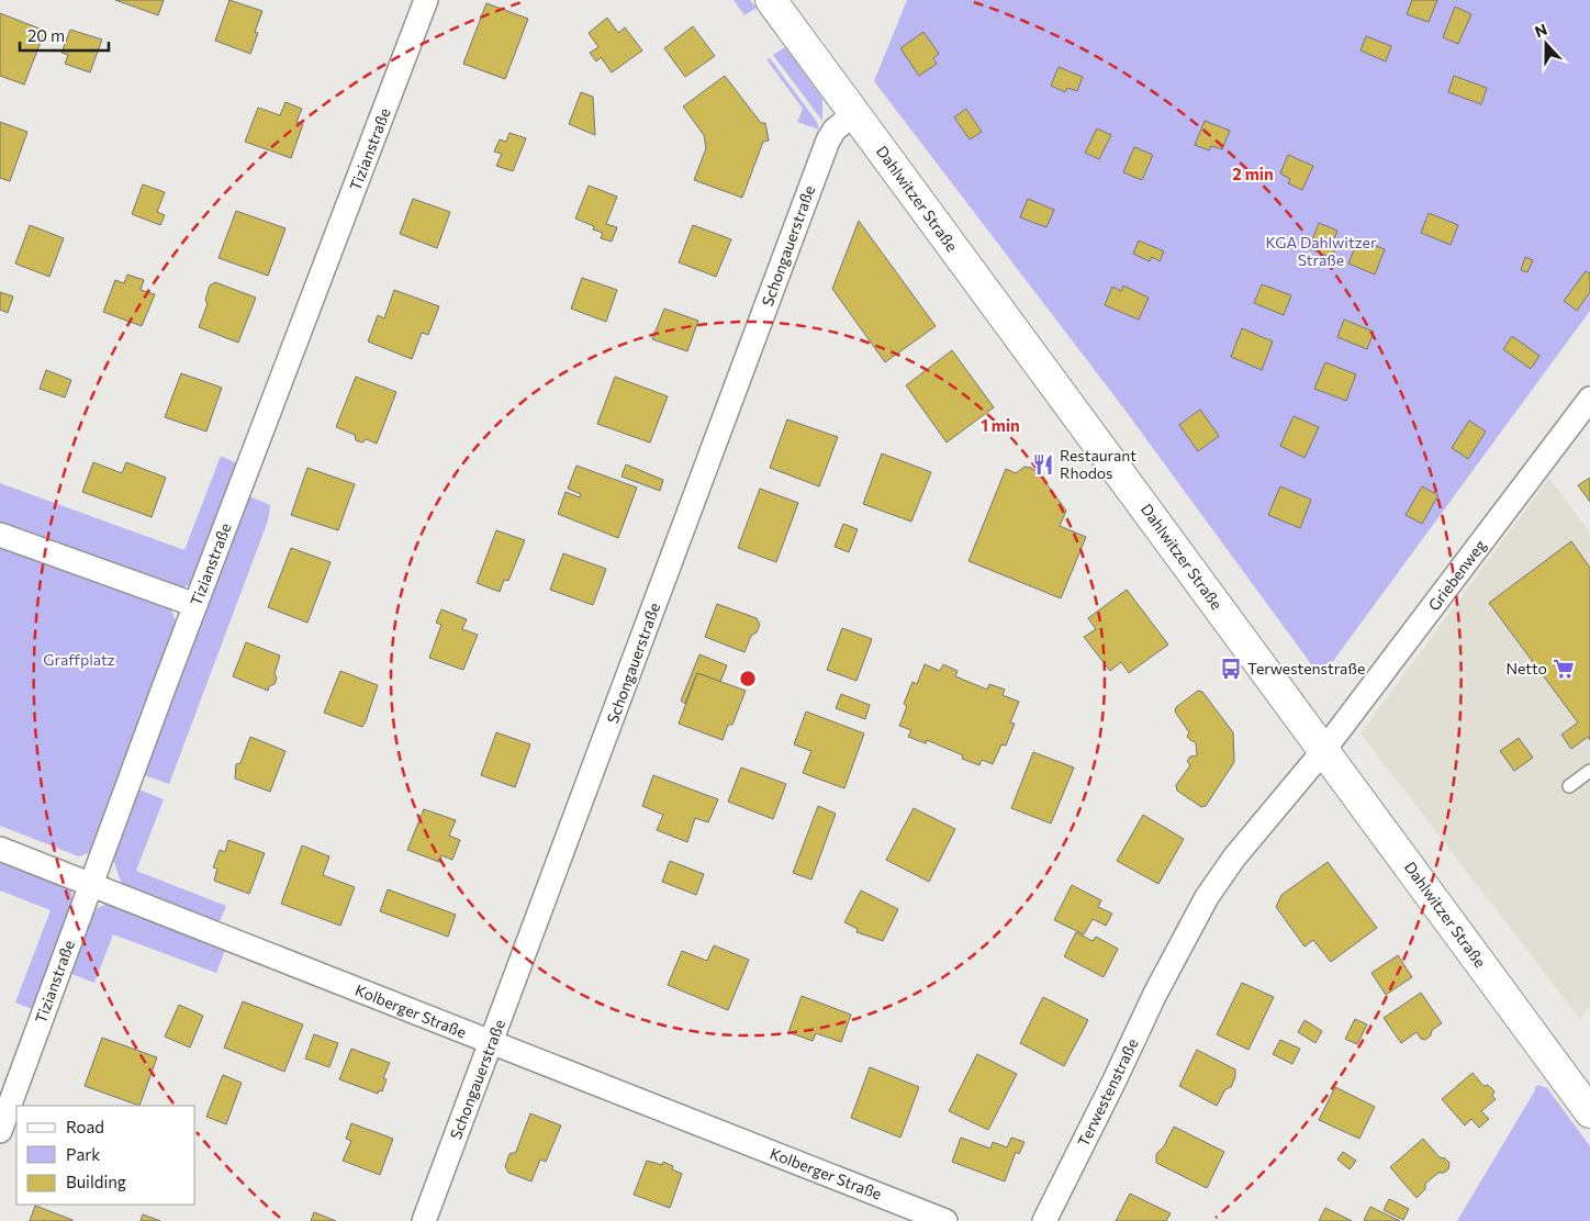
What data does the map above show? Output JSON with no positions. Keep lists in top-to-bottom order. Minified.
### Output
{"streets":{"main road":["Dahlwitzer Straße"],"street":["Tizianstraße","Schongauerstraße","Griebenweg","Kolberger Straße","Terwestenstraße"]},"crossings":[["Tizianstraße","Kolberger Straße"],["Dahlwitzer Straße","Schongauerstraße"],["Dahlwitzer Straße","Griebenweg"],["Dahlwitzer Straße","Terwestenstraße"],["Schongauerstraße","Kolberger Straße"],["Griebenweg","Terwestenstraße"]],"parks":["KGA Dahlwitzer Straße","Graffplatz"],"places":{"restaurant":["Restaurant Rhodos"],"bus stop":["Terwestenstraße"],"supermarket":["Netto"]},"legend":["Road","Park","Building"],"scale_bar":"20 m","north":"top","rings":["2 min","1 min"]}
